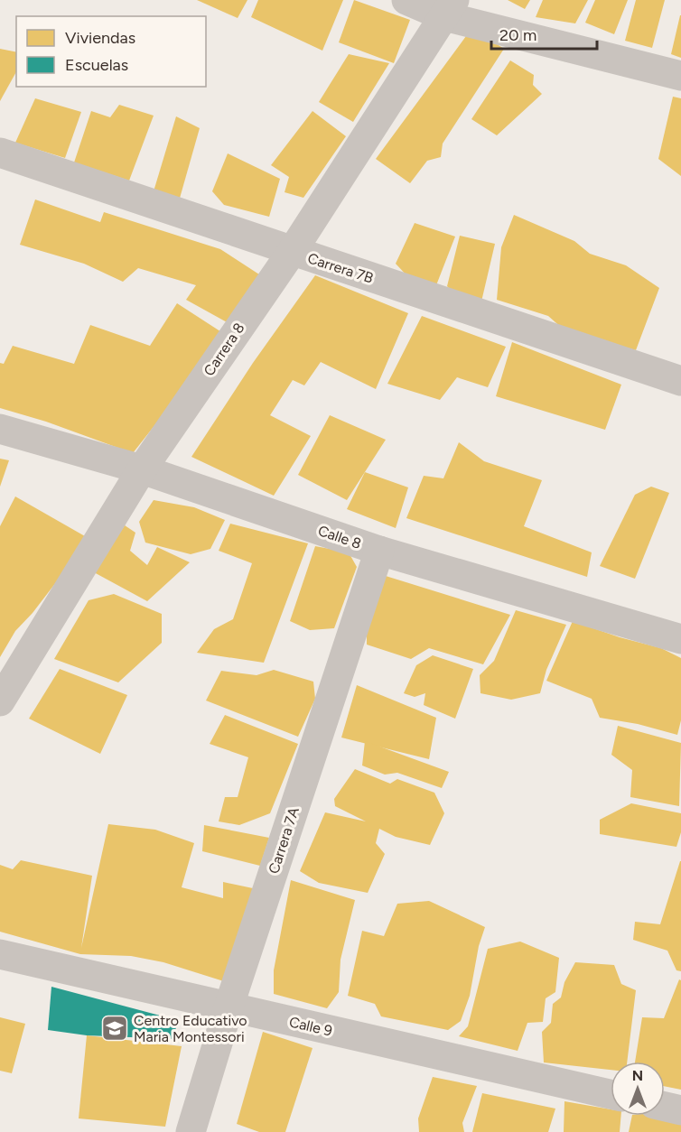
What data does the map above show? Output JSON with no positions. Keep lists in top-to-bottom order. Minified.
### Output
{"streets":{"street":["Carrera 7B","Carrera 8","Calle 8","Carrera 7A","Calle 9"]},"crossings":[["Carrera 7B","Carrera 8"],["Carrera 8","Calle 8"],["Calle 8","Carrera 7A"],["Carrera 7A","Calle 9"]],"places":{"school or university":["Centro Educativo Maria Montessori"]},"legend":["Viviendas","Escuelas"],"scale_bar":"20 m","north":"top"}
